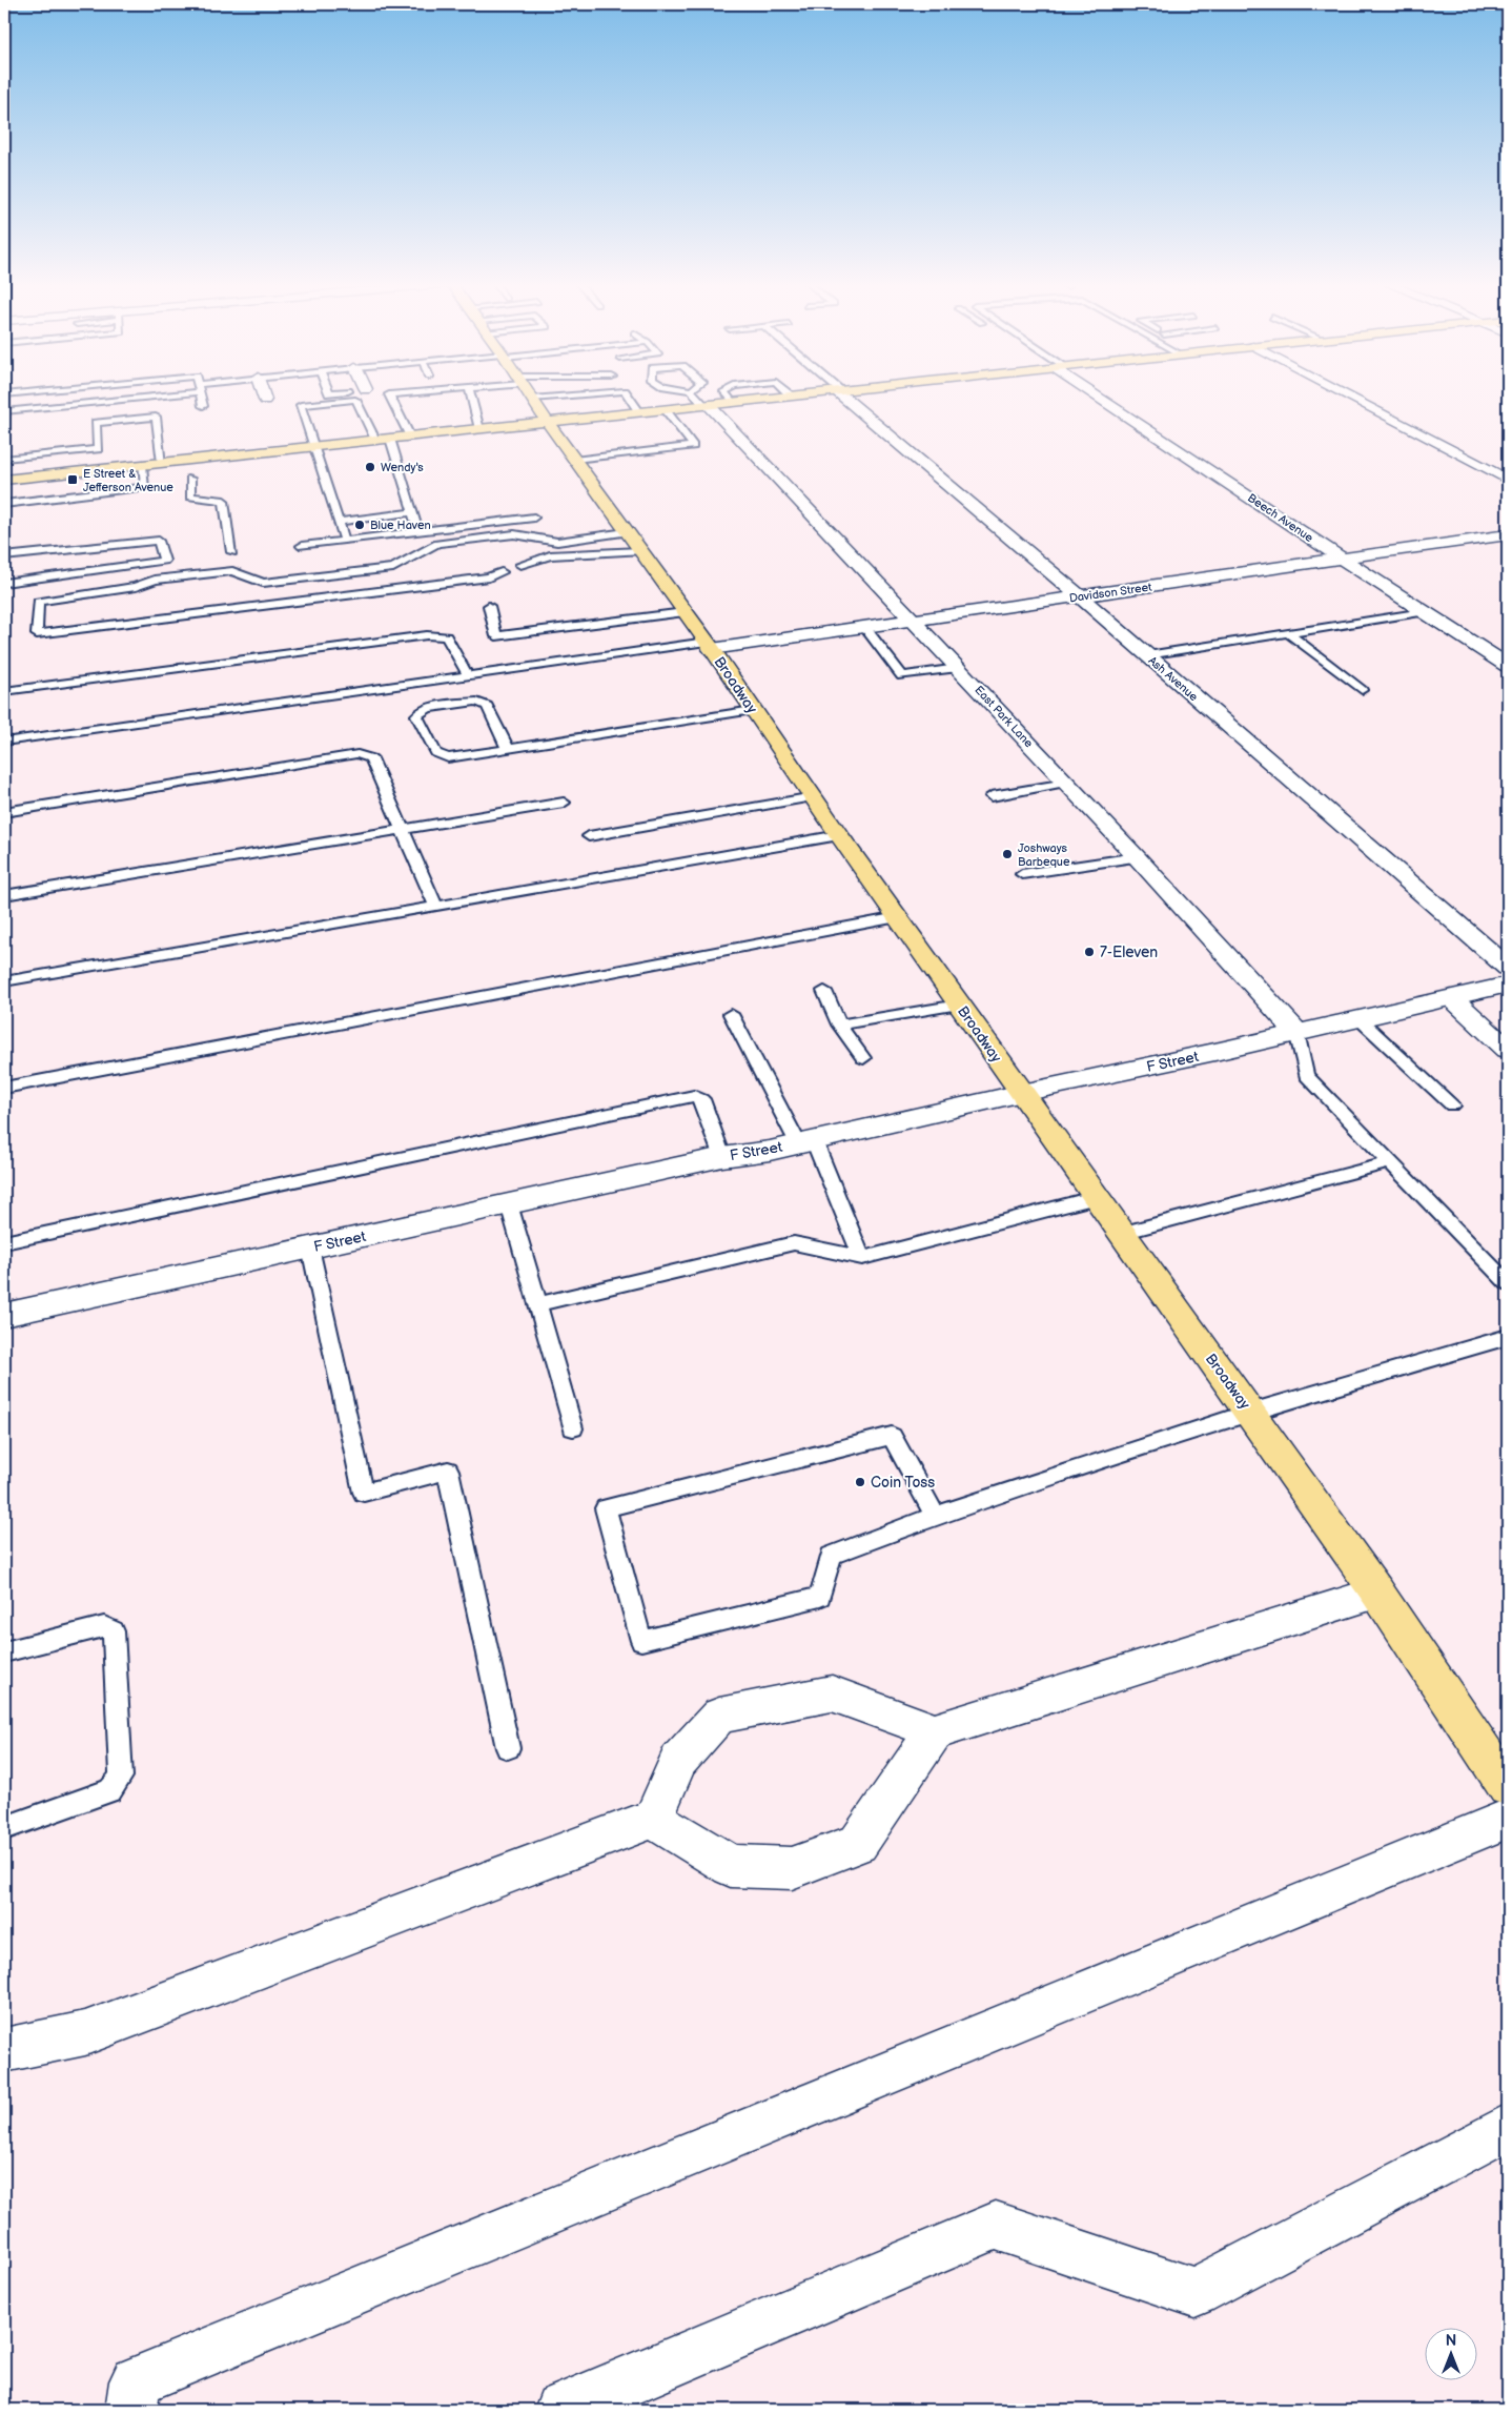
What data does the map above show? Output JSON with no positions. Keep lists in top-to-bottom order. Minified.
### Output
{"streets":{"main road":["Broadway"],"street":["Beech Avenue","Davidson Street","Ash Avenue","East Park Lane","F Street"]},"crossings":[["Beech Avenue","Davidson Street"],["Davidson Street","Ash Avenue"],["Davidson Street","Broadway"],["Davidson Street","East Park Lane"],["Broadway","F Street"],["East Park Lane","F Street"]],"places":{"other":["Wendy's","Blue Haven","Joshways Barbeque","7-Eleven","Coin Toss"],"transit":["E Street & Jefferson Avenue"]},"north":"top"}
